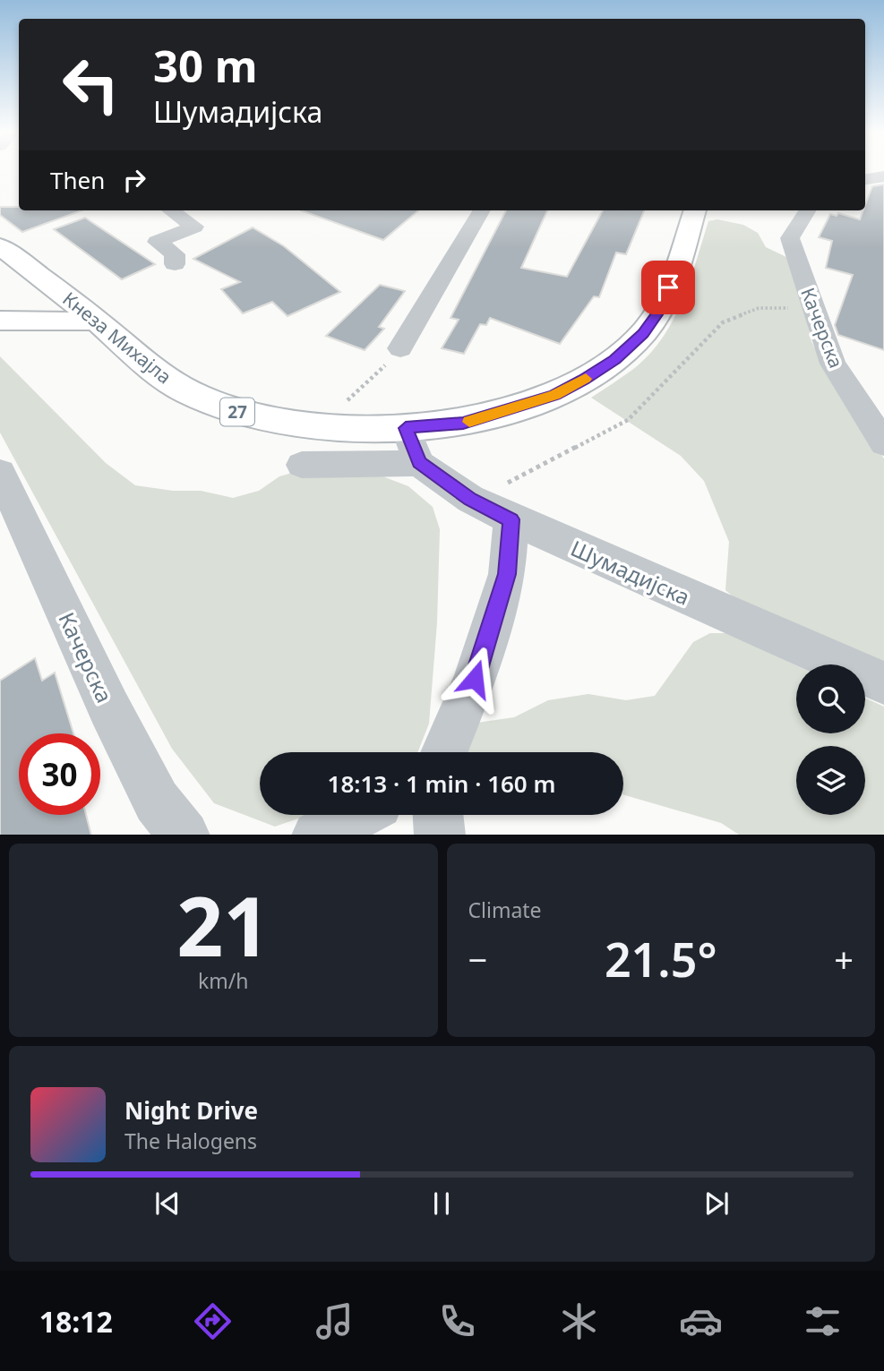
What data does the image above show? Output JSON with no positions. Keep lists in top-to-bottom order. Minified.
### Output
{"streets":{"main road":["Кнеза Михајла","27"],"street":["Качерска","Шумадијска"]},"page":{"turn":["30 m","Шумадијска"],"then":"Then","limit":"30","trip":"18:13 · 1 min · 160 m","tile":[["21","km/h"],"Climate"],"heat":["−","21.5°","+"],"song":["Night Drive","The Halogens"],"tabs":"18:12"}}
